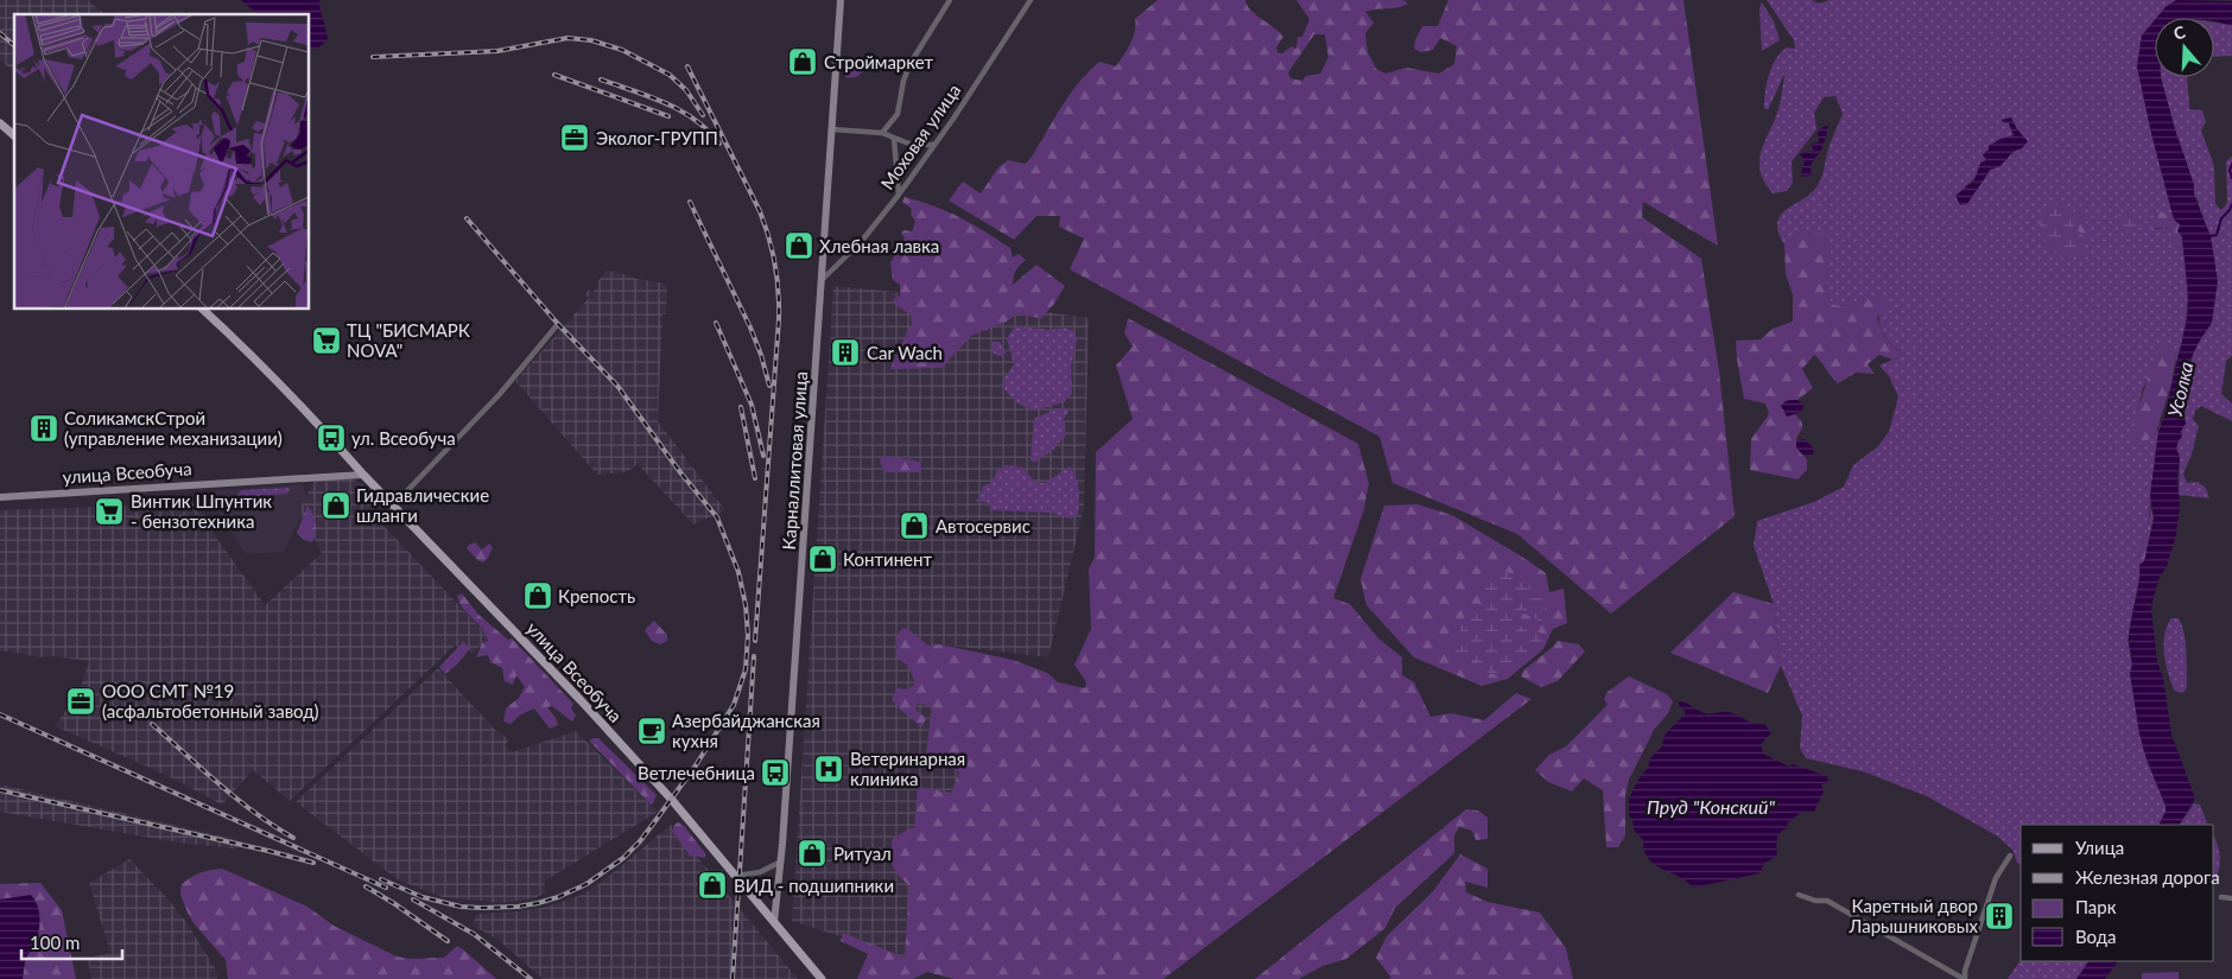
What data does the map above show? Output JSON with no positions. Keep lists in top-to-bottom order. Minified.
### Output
{"streets":{"main road":["улица Всеобуча"],"street":["Моховая улица","Карналлитовая улица"]},"crossings":[["Моховая улица","Карналлитовая улица"],["Карналлитовая улица","улица Всеобуча"]],"water":["Усолка","Пруд \"Конский\""],"places":{"shop":["Строймаркет","Хлебная лавка","Гидравлические шланги","Автосервис","Континент","Крепость","Ритуал","ВИД - подшипники"],"office":["Эколог-ГРУПП","ООО СМТ №19 (асфальтобетонный завод)"],"supermarket":["ТЦ \"БИСМАРК NOVA\"","Винтик Шпунтик - бензотехника"],"building":["Car Wach","СоликамскСтрой (управление механизации)","Каретный двор Ларышниковых"],"bus stop":["ул. Всеобуча","Ветлечебница"],"cafe":["Азербайджанская кухня"],"hospital":["Ветеринарная клиника"]},"legend":["Улица","Железная дорога","Парк","Вода"],"scale_bar":"100 m","north":"top"}
